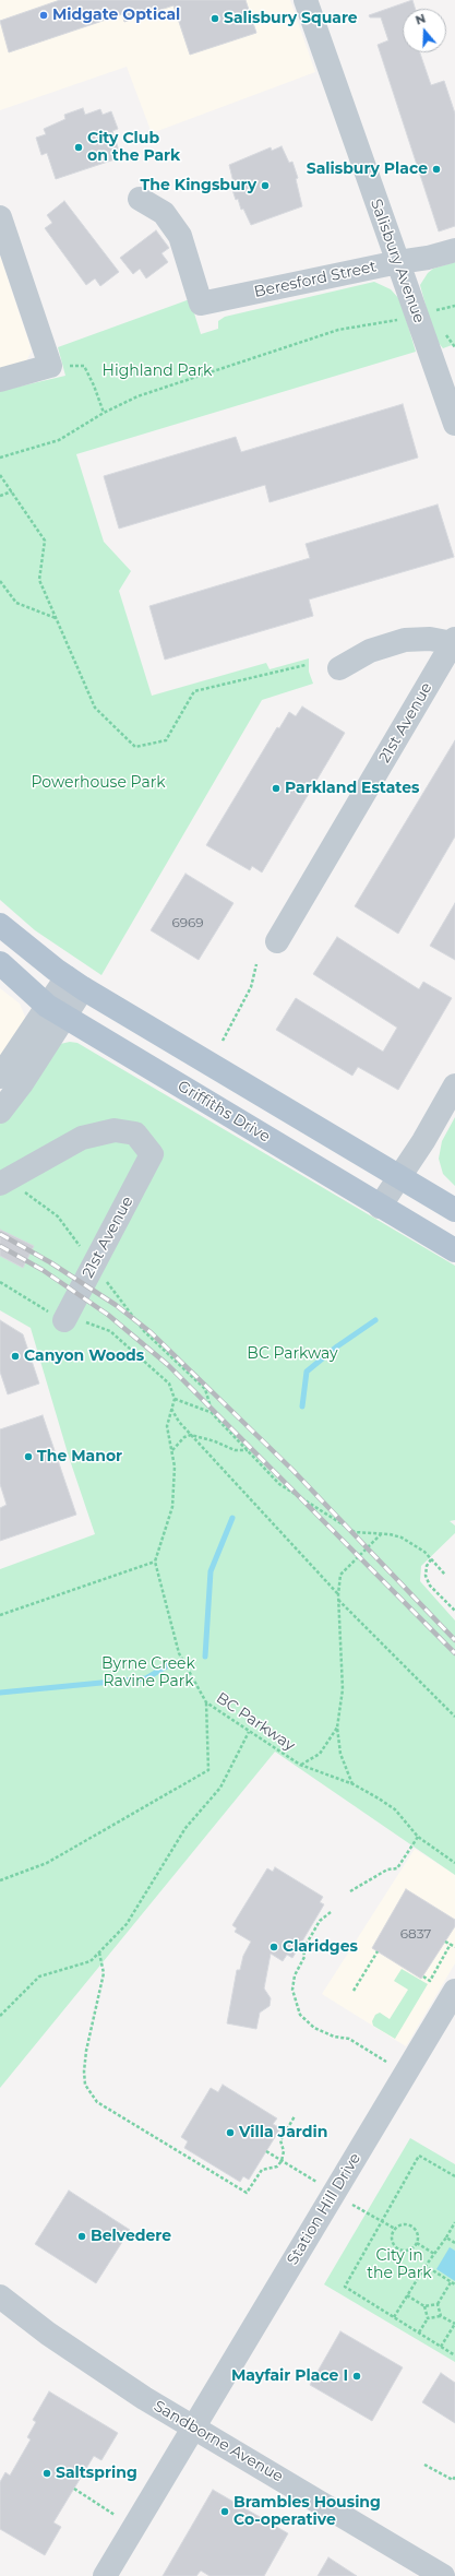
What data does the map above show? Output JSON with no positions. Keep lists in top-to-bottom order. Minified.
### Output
{"streets":{"main road":["Griffiths Drive"],"street":["Salisbury Avenue","Beresford Street","21st Avenue","Station Hill Drive","Sandborne Avenue"],"path":["BC Parkway"]},"crossings":[["Salisbury Avenue","Beresford Street"],["Station Hill Drive","Sandborne Avenue"]],"parks":["Highland Park","Powerhouse Park","BC Parkway","Byrne Creek Ravine Park","City in the Park"],"places":["Midgate Optical","Salisbury Square","City Club on the Park","Salisbury Place","The Kingsbury","Parkland Estates","Canyon Woods","The Manor","Claridges","Villa Jardin","Belvedere","Mayfair Place I","Saltspring","Brambles Housing Co-operative"],"house_numbers":["6969","6837"],"north":"top"}
